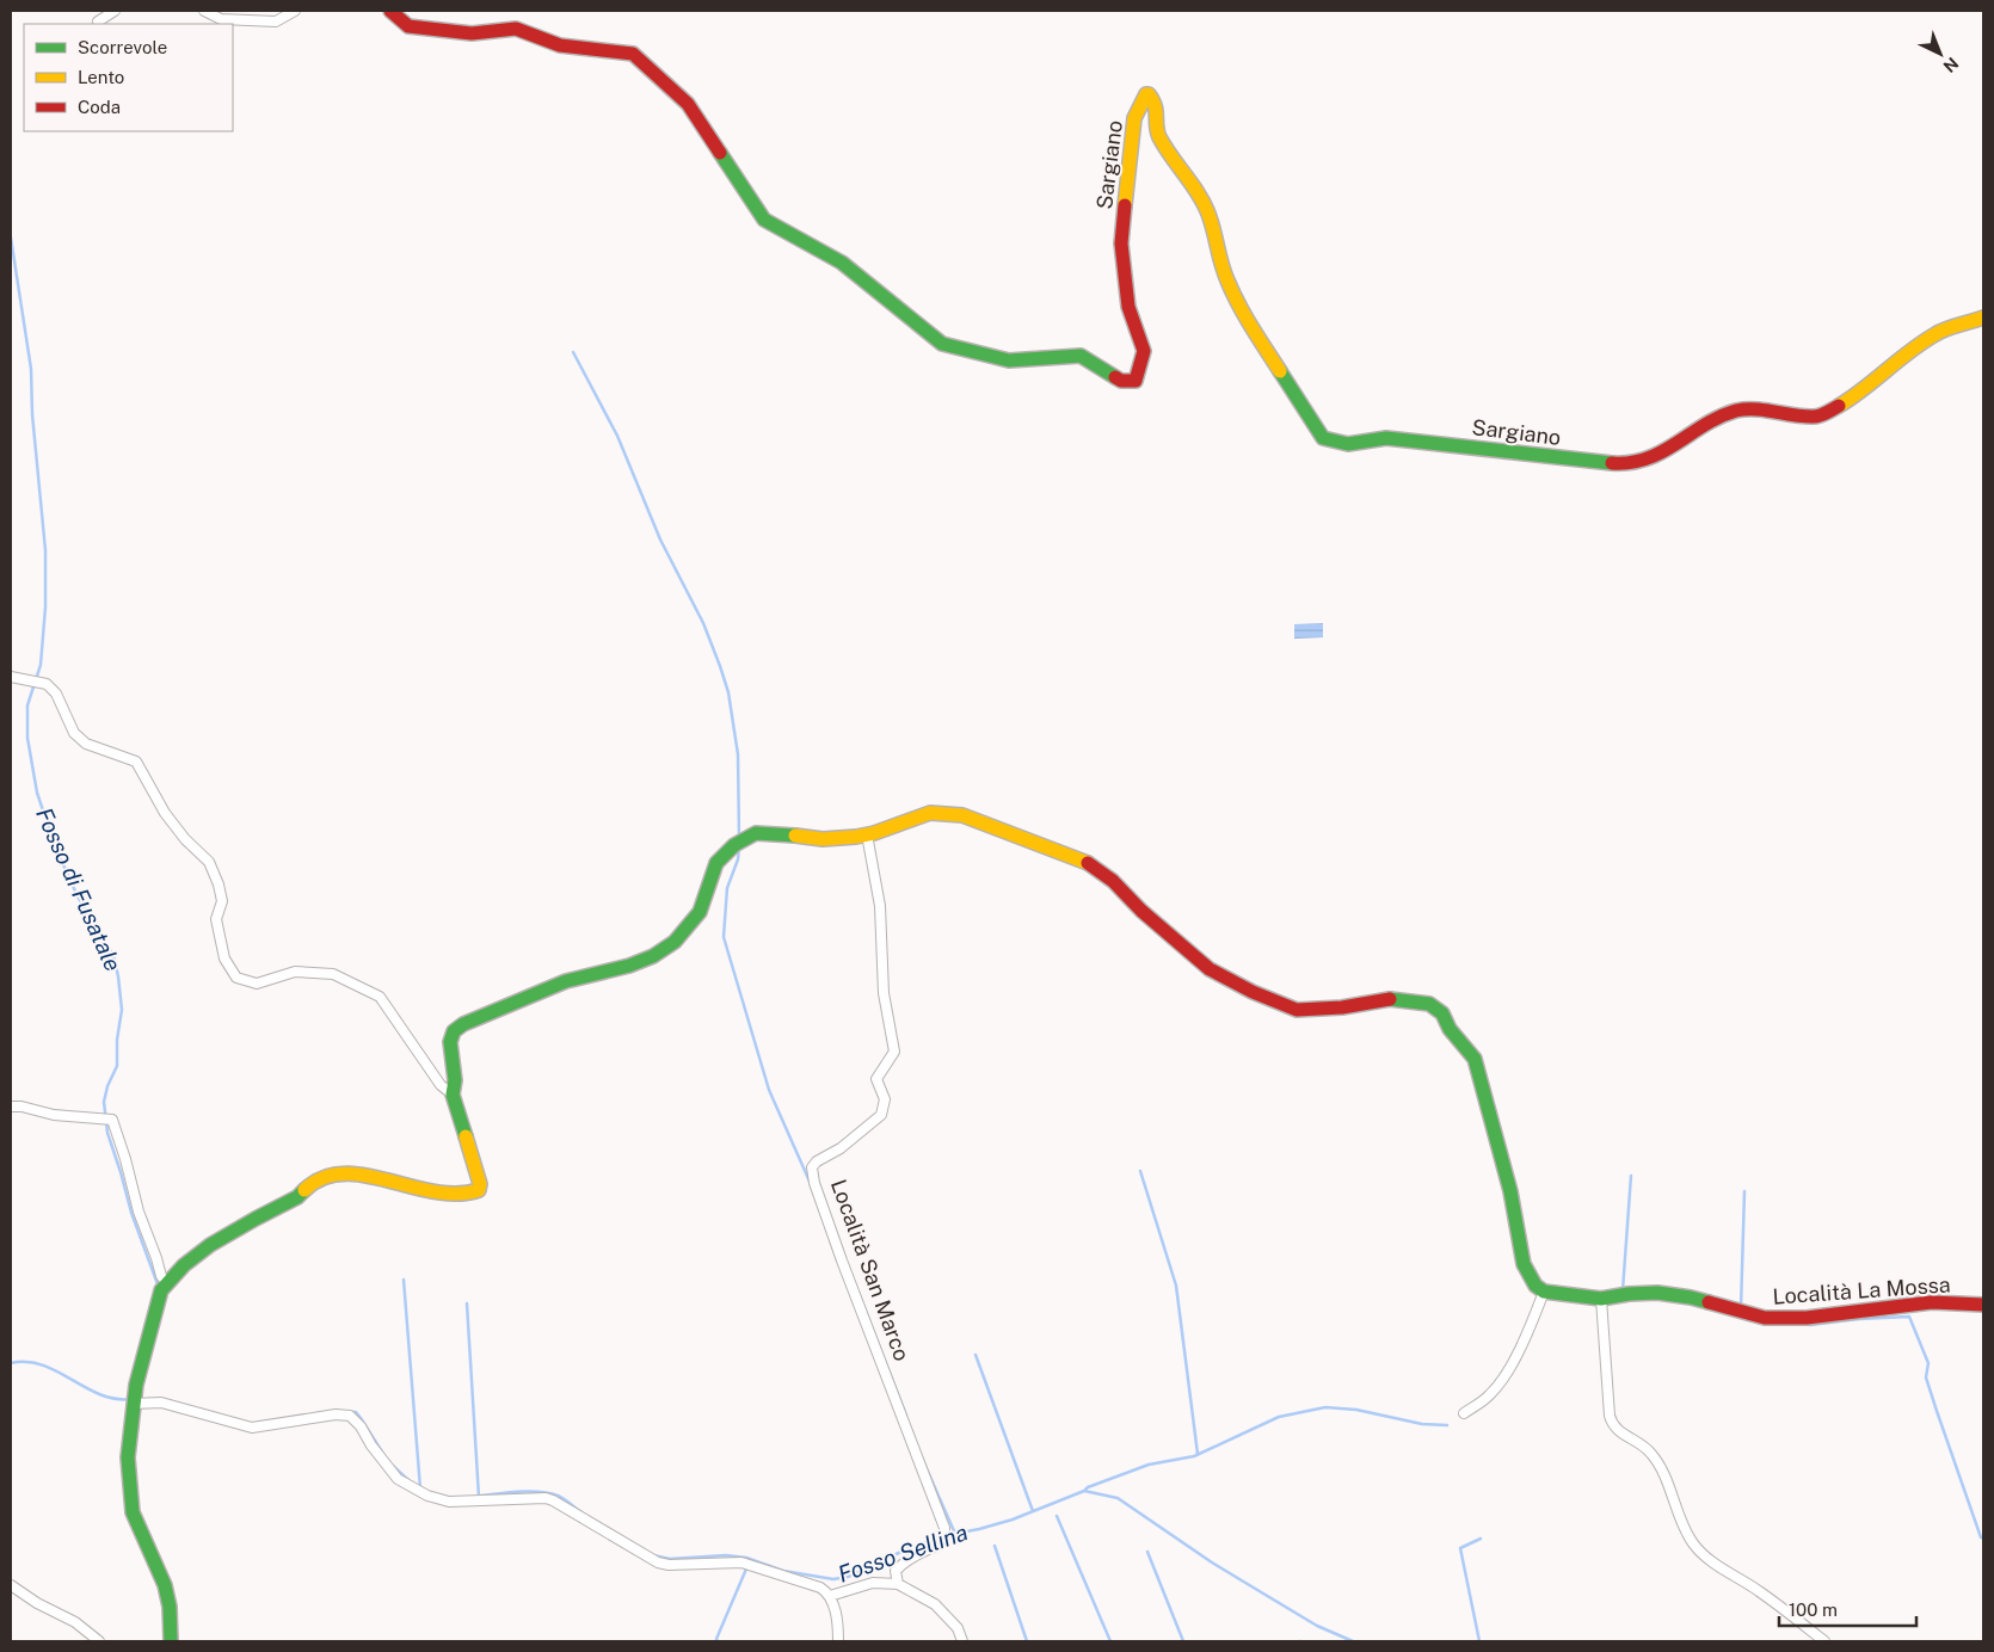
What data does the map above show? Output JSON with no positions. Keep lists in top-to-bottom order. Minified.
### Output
{"streets":{"street":["Sargiano","Località San Marco","Località La Mossa"]},"water":["Fosso di Fusatale","Fosso Sellina"],"legend":["Scorrevole","Lento","Coda"],"scale_bar":"100 m","north":"bottom right"}
